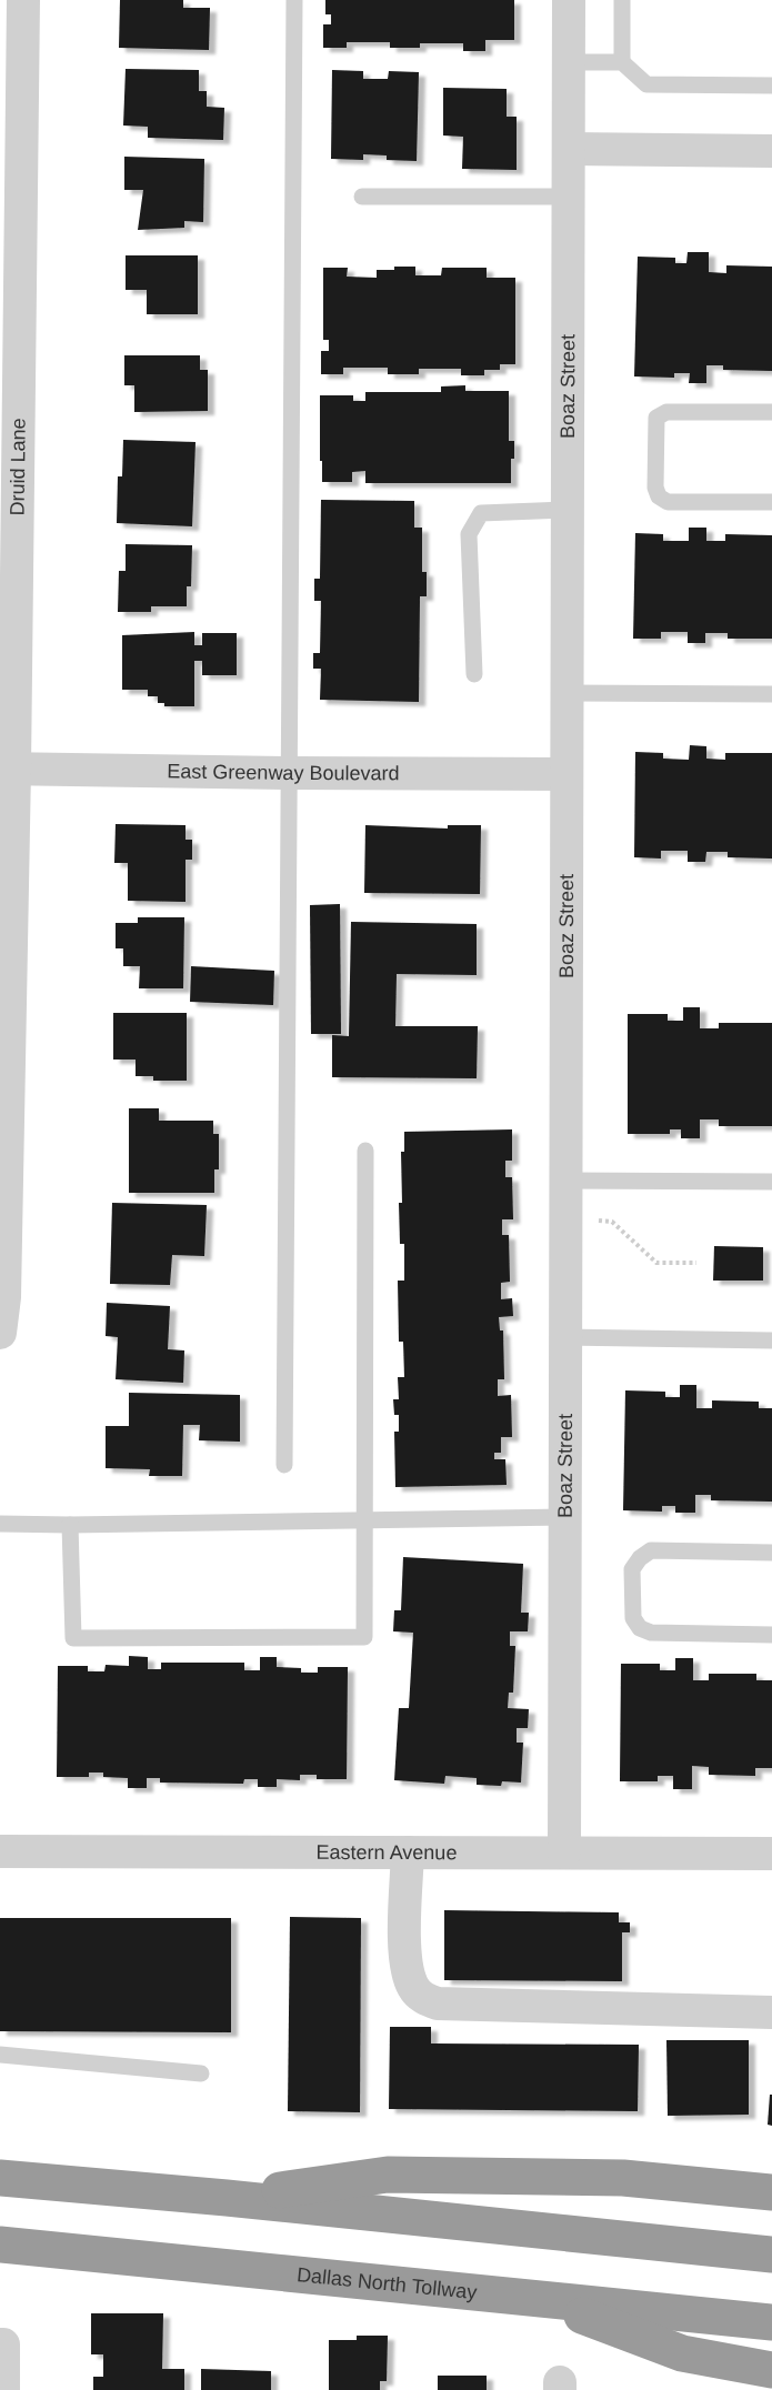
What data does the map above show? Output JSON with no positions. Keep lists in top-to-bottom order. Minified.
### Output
{"streets":{"highway":["Dallas North Tollway"],"street":["Boaz Street","Druid Lane","East Greenway Boulevard","Eastern Avenue"]},"crossings":[["Boaz Street","East Greenway Boulevard"],["Boaz Street","Eastern Avenue"],["Druid Lane","East Greenway Boulevard"]]}
